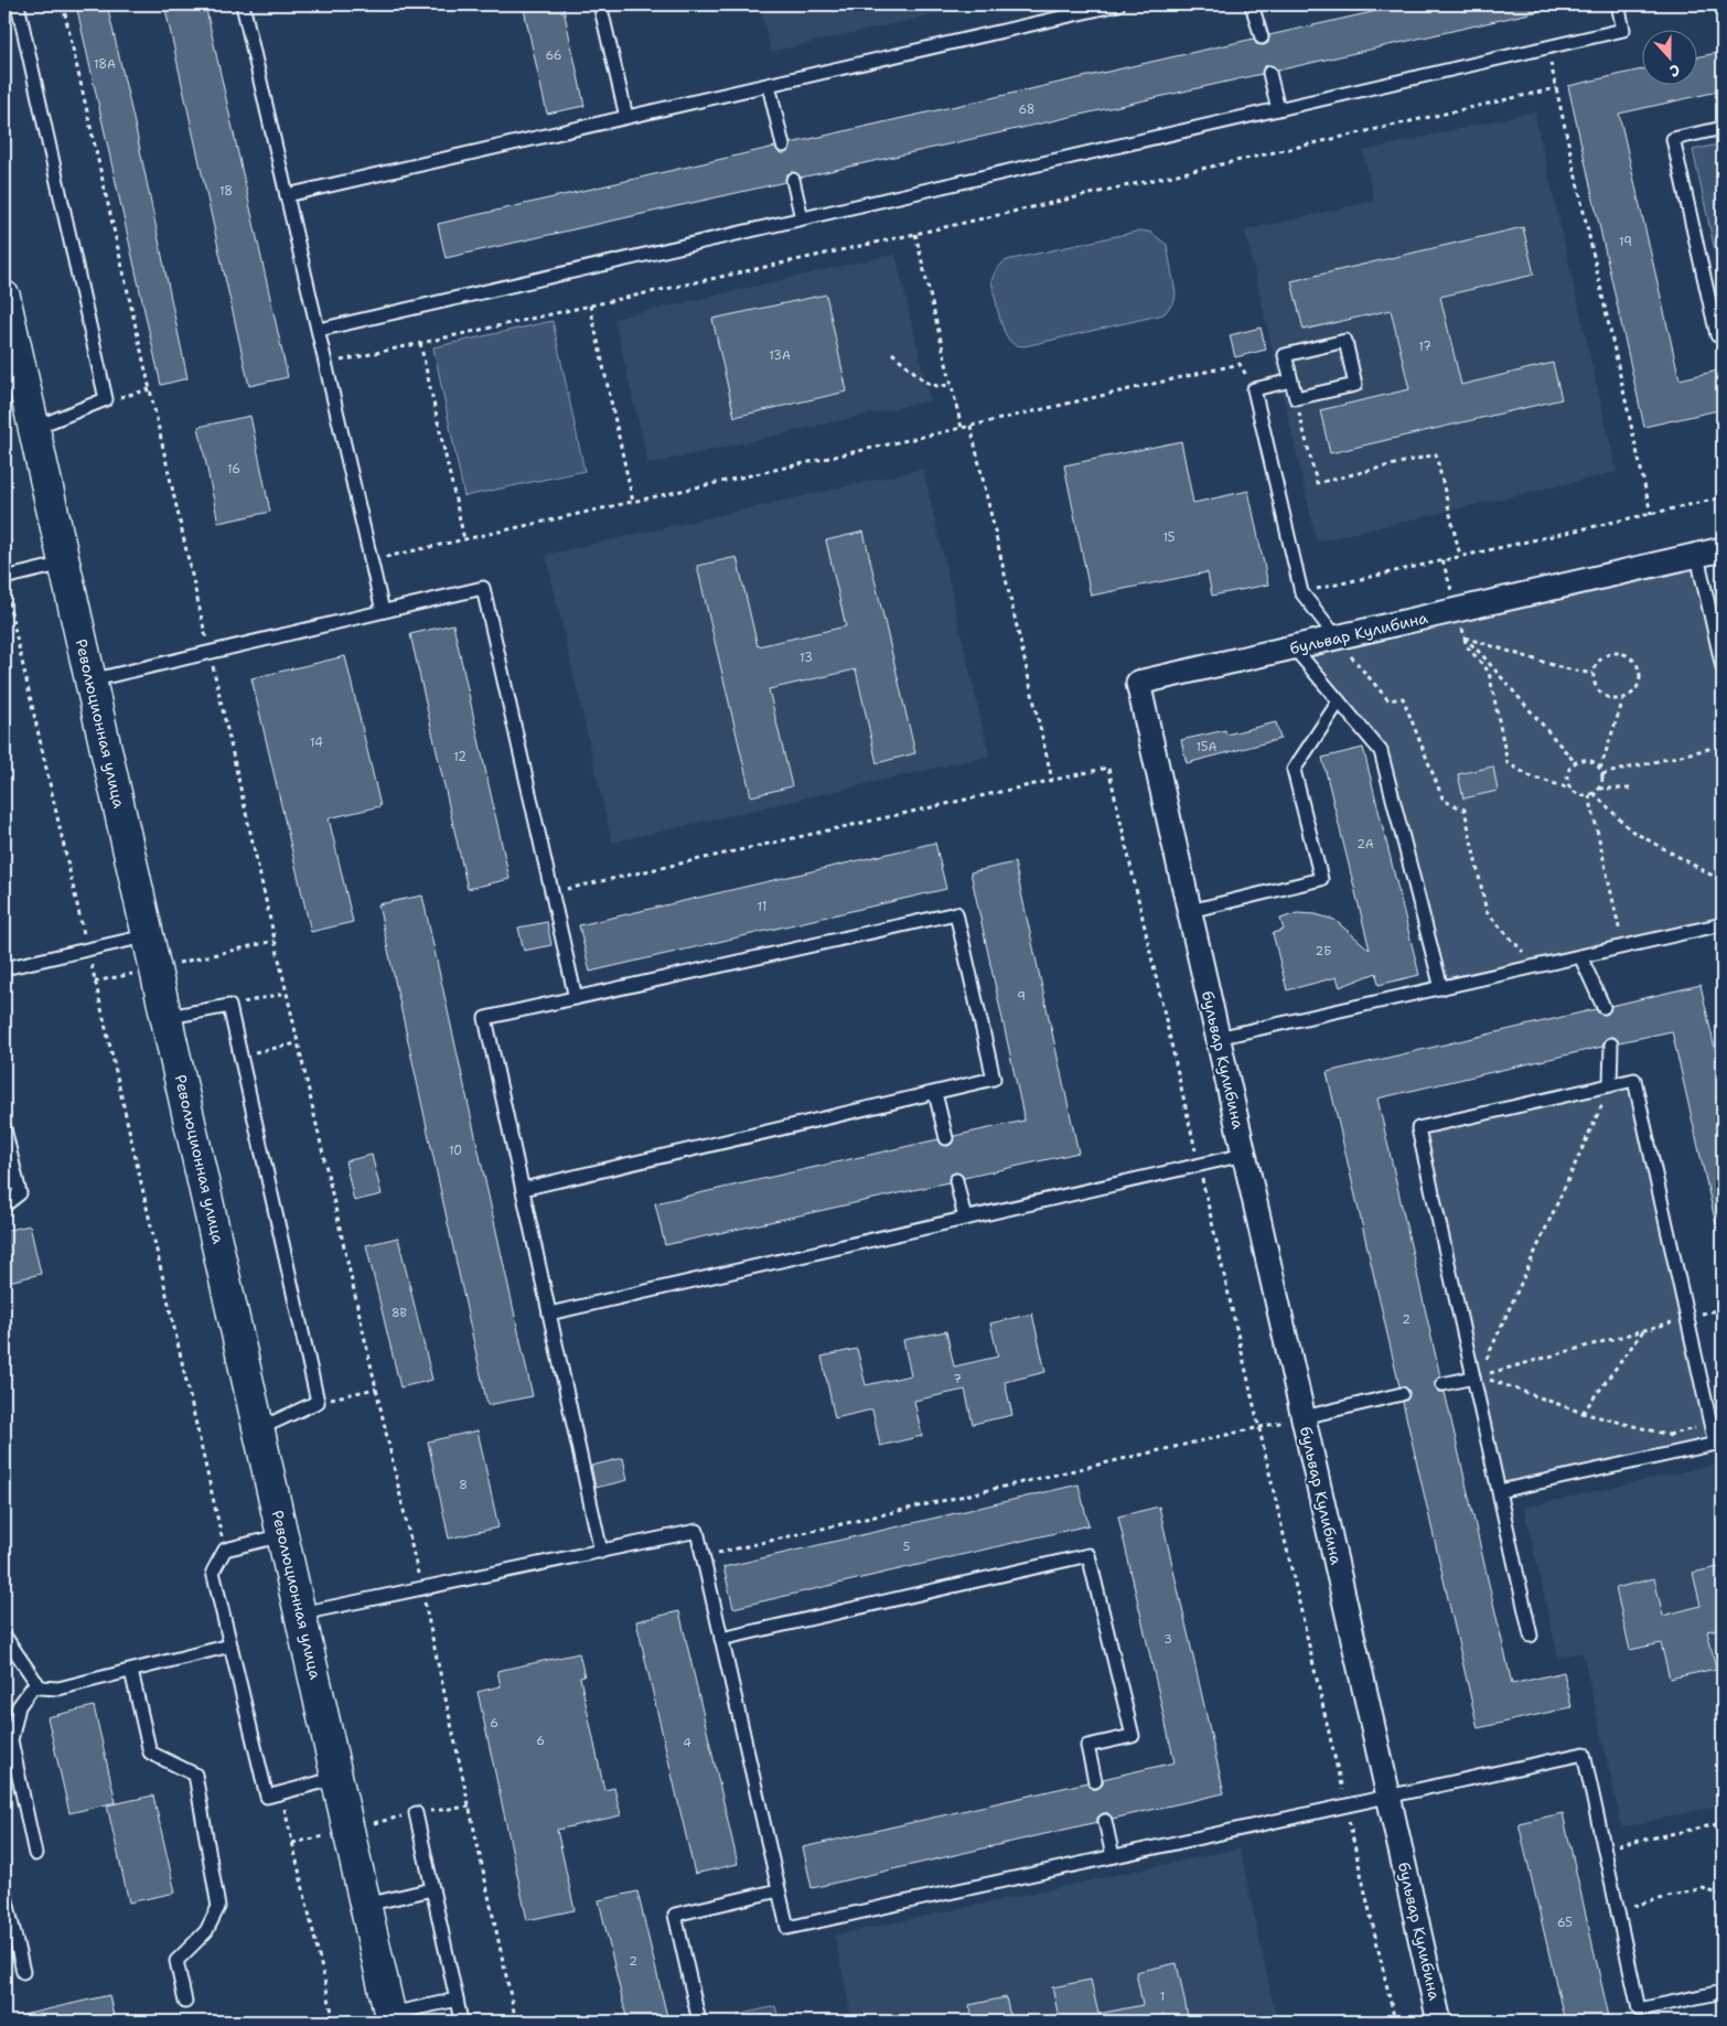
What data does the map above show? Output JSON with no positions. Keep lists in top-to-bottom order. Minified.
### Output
{"streets":{"main road":["Революционная улица"],"street":["бульвар Кулибина"]},"house_numbers":["66","18А","68","18","19","17","13А","16","15","13","14","15А","12","2А","11","2Б","9","10","8В","2","7","8","5","3","6","6","4","65","2","1"],"north":"bottom"}
